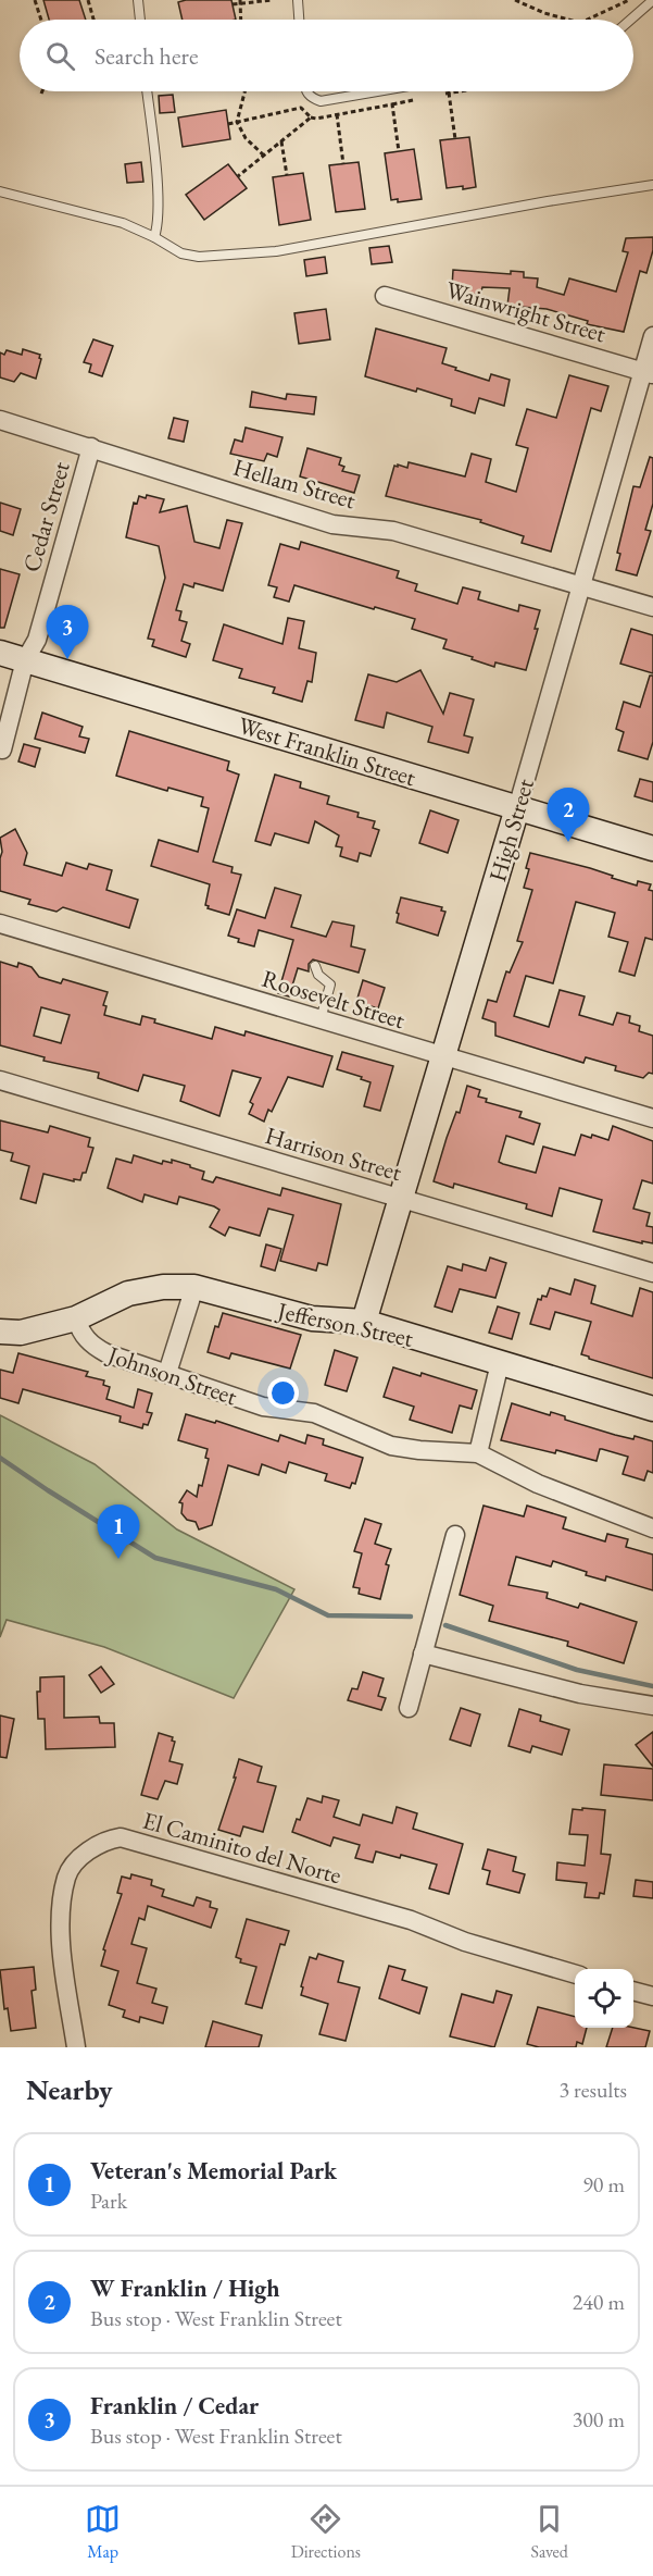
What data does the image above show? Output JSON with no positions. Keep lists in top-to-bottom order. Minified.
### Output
{"streets":{"street":["Wainwright Street","Hellam Street","Cedar Street","West Franklin Street","High Street","Roosevelt Street","Harrison Street","Jefferson Street","Johnson Street","El Caminito del Norte"]},"crossings":[["Wainwright Street","High Street"],["Hellam Street","Cedar Street"],["Hellam Street","High Street"],["Cedar Street","West Franklin Street"],["West Franklin Street","High Street"],["High Street","Roosevelt Street"],["High Street","Harrison Street"],["High Street","Jefferson Street"],["Jefferson Street","Johnson Street"]],"page":{"search":"Search here","pins":["3","2","1"],"heading":["Nearby","3 results"],"list":[{"mark":"1","name":"Veteran's Memorial Park","note":"Park","value":"90 m"},{"mark":"2","name":"W Franklin / High","note":"Bus stop · West Franklin Street","value":"240 m"},{"mark":"3","name":"Franklin / Cedar","note":"Bus stop · West Franklin Street","value":"300 m"}],"nav":["Map","Directions","Saved"]}}
